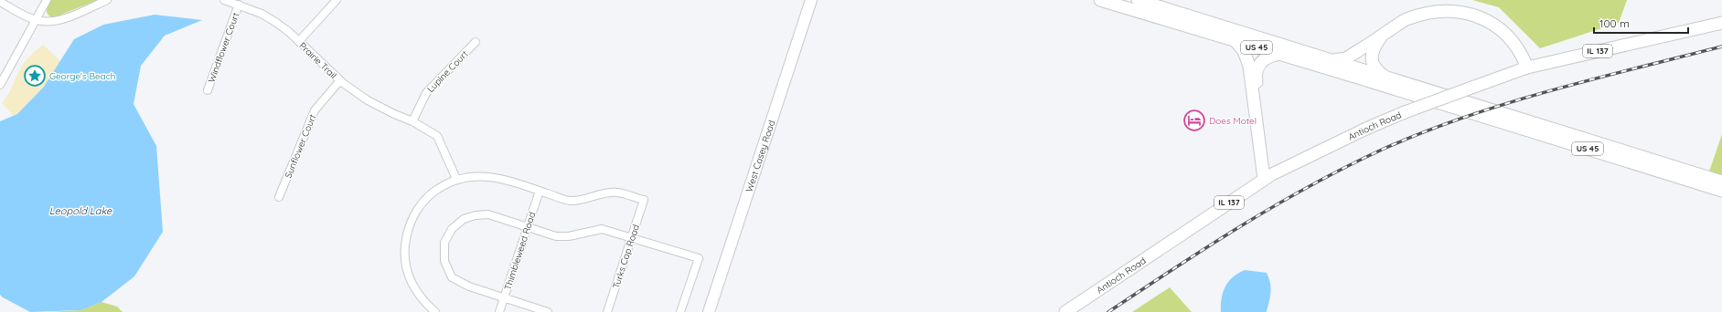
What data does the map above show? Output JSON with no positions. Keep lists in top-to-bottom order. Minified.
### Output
{"streets":{"main road":["US 45","IL 137","Antioch Road","West Casey Road"],"street":["Windflower Court","Prairie Trail","Lupine Court","Sunflower Court","Thimbleweed Road","Turks Cap Road"]},"crossings":[["Windflower Court","Prairie Trail"],["Prairie Trail","Lupine Court"],["Prairie Trail","Sunflower Court"],["Thimbleweed Road","Turks Cap Road"]],"water":["Leopold Lake"],"places":{"place":["George's Beach"],"hotel":["Does Motel"]},"scale_bar":"100 m"}
